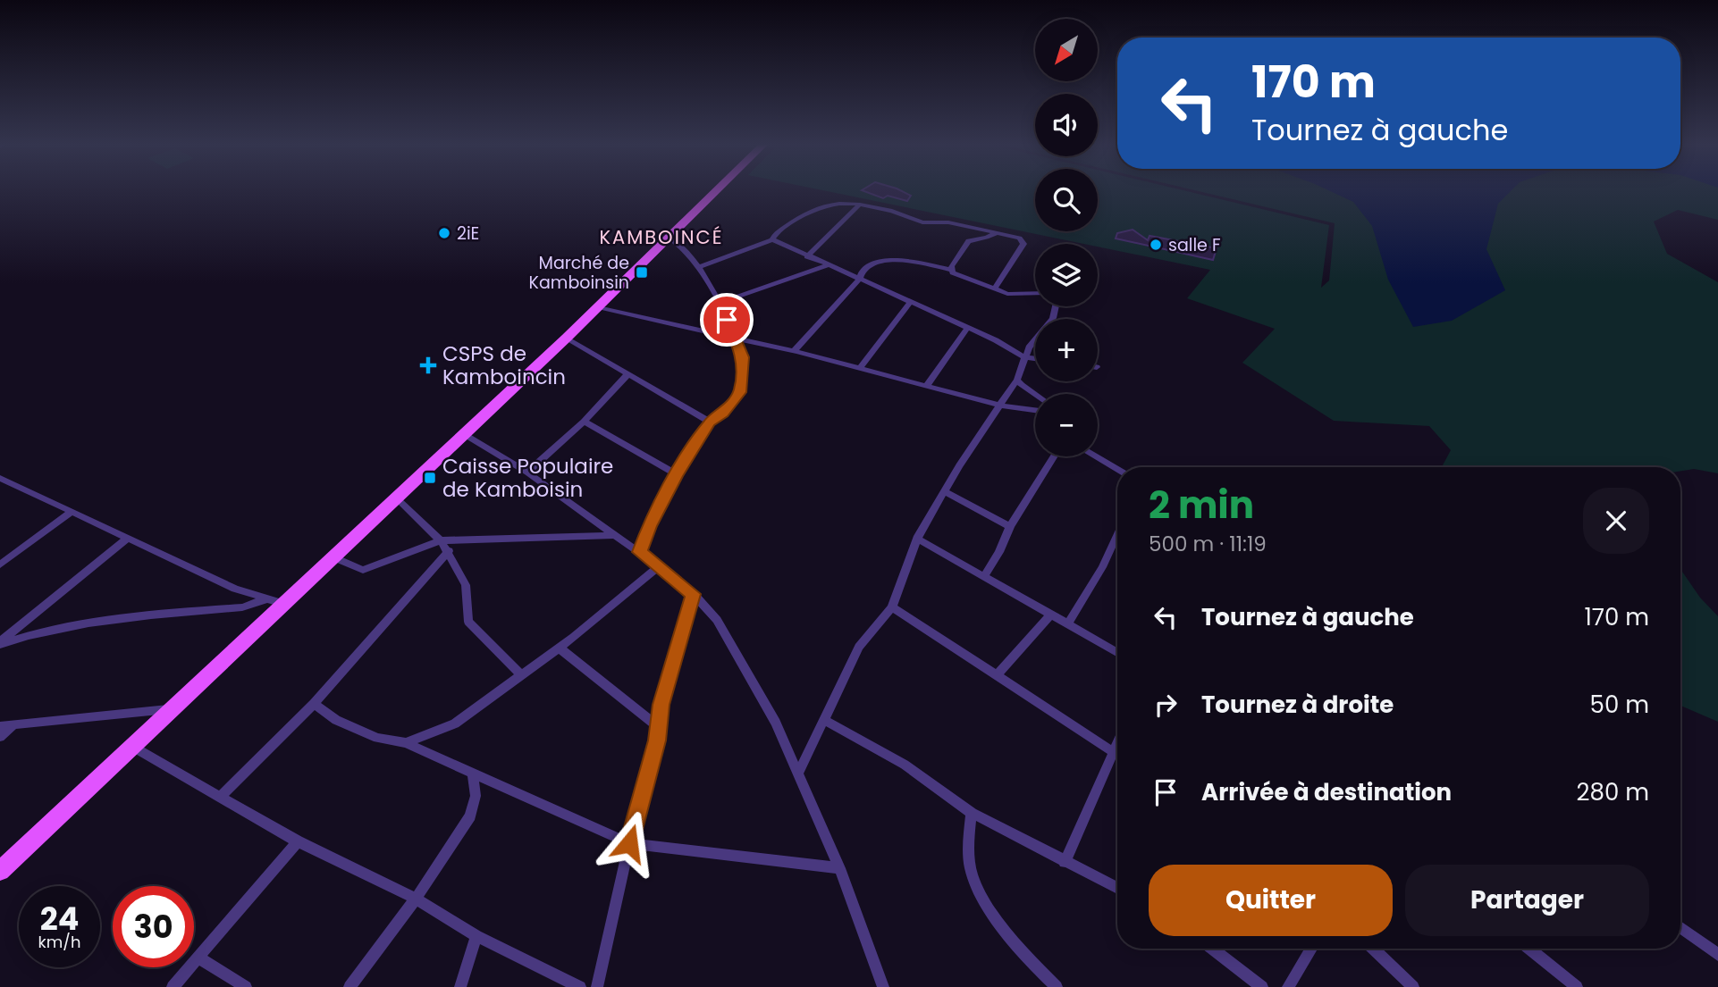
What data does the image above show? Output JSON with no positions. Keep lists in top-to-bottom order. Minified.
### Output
{"districts":["KAMBOINCÉ"],"places":{"other":["2iE","salle F"],"transit":["Marché de Kamboinsin","Caisse Populaire de Kamboisin"],"health":["CSPS de Kamboincin"]},"north":"bottom left","page":{"map_buttons":["+","−"],"turn":["170 m","Tournez à gauche"],"heading":["2 min","500 m · 11:19"],"list":[{"name":"Tournez à gauche","value":"170 m"},{"name":"Tournez à droite","value":"50 m"},{"name":"Arrivée à destination","value":"280 m"}],"buttons":["Quitter","Partager"],"speed":"24 km/h","limit":"30"}}
